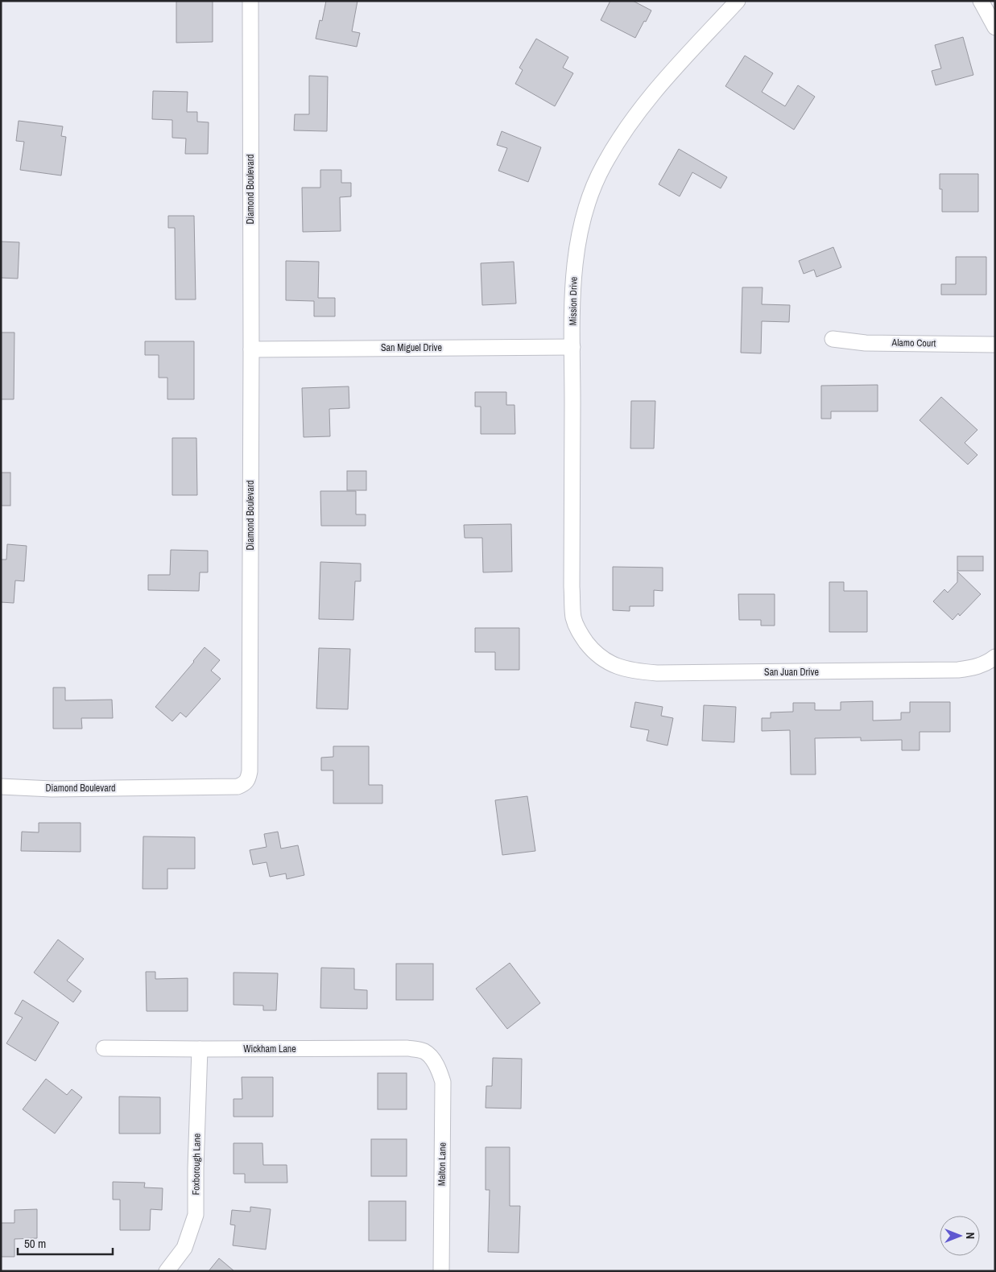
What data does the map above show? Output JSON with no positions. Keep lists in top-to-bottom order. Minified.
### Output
{"streets":{"street":["Diamond Boulevard","Mission Drive","Alamo Court","San Miguel Drive","San Juan Drive","Wickham Lane","Foxborough Lane","Malton Lane"]},"crossings":[["Diamond Boulevard","San Miguel Drive"],["Mission Drive","San Miguel Drive"],["Mission Drive","San Juan Drive"],["Wickham Lane","Foxborough Lane"],["Wickham Lane","Malton Lane"]],"scale_bar":"50 m","north":"right"}
